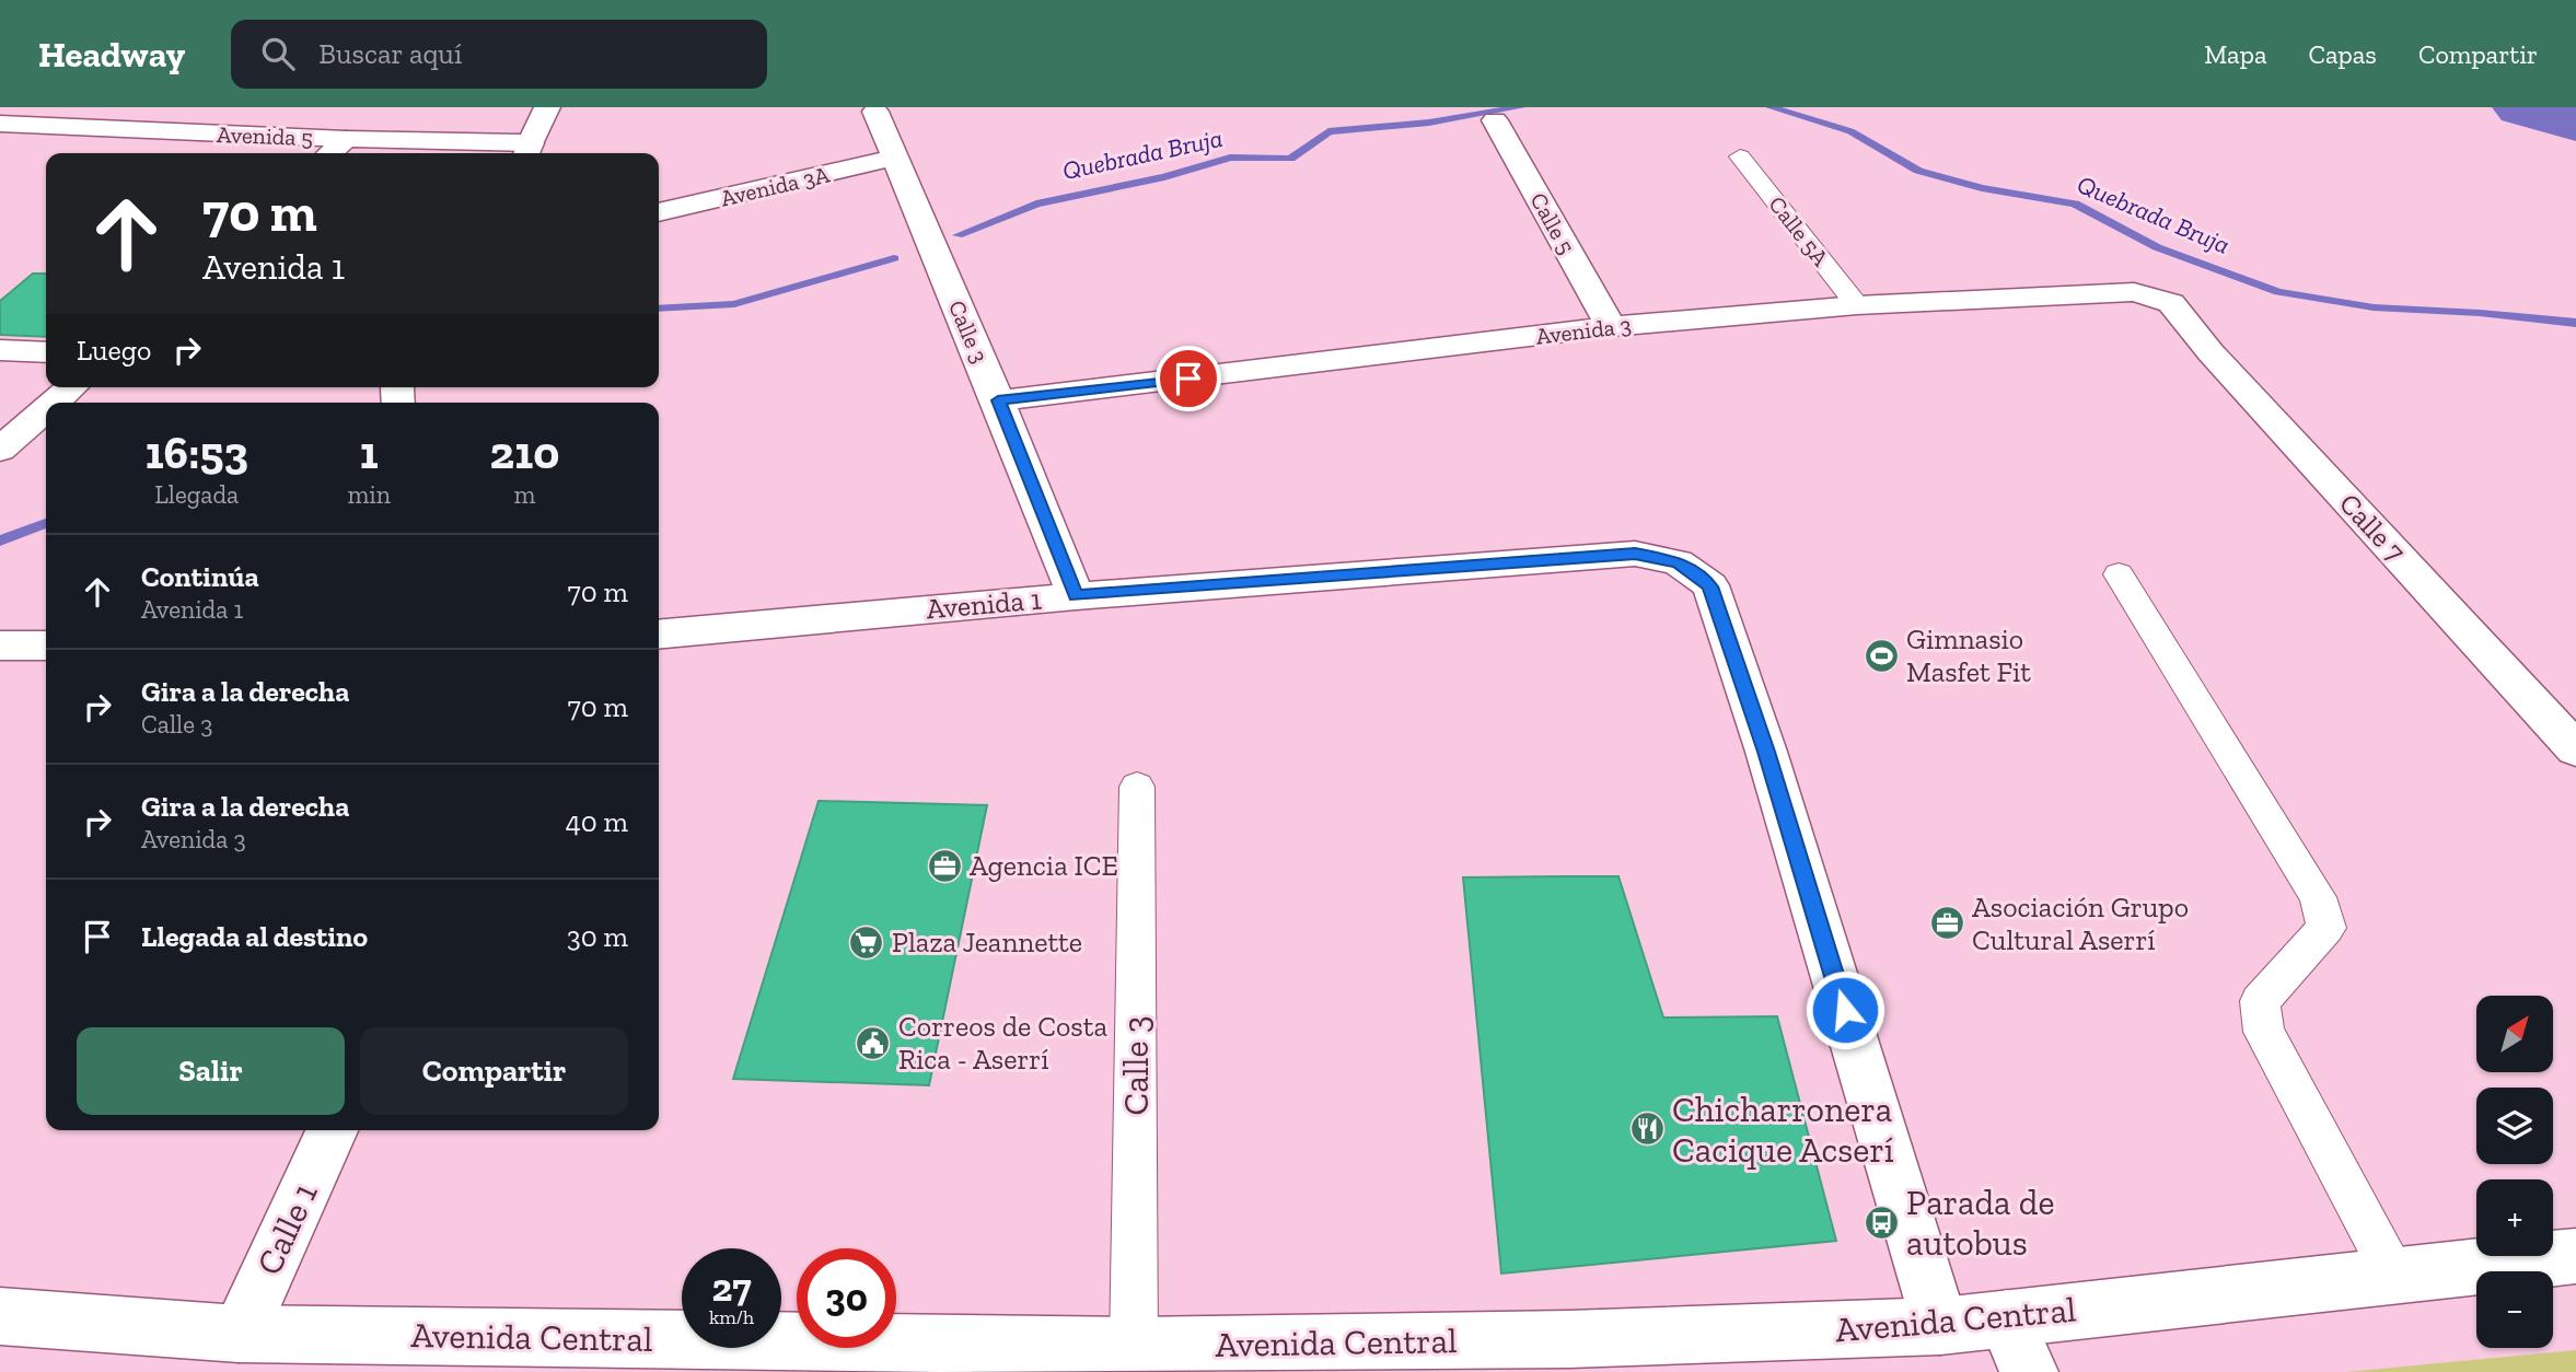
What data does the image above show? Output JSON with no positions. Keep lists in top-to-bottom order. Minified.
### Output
{"streets":{"street":["Avenida 5","Avenida 3A","Calle 5","Avenida 3","Calle 3","Calle 7","Avenida 1","Calle 1","Avenida Central"],"lane":["Calle 5A"]},"crossings":[["Avenida 3A","Calle 3"],["Calle 5","Avenida 3"],["Calle 5A","Avenida 3"],["Avenida 3","Calle 3"],["Avenida 3","Calle 7"],["Calle 3","Avenida 1"],["Calle 3","Avenida Central"],["Avenida 1","Avenida Central"],["Calle 1","Avenida Central"]],"water":["Quebrada Bruja"],"places":{"sports":["Gimnasio Masfet Fit"],"office":["Agencia ICE","Asociación Grupo Cultural Aserrí"],"supermarket":["Plaza Jeannette"],"public building":["Correos de Costa Rica - Aserrí"],"restaurant":["Chicharronera Cacique Acserí"],"bus stop":["Parada de autobus"]},"north":"top right","page":{"header":"Headway","search":"Buscar aquí","nav":["Mapa","Capas","Compartir"],"turn":["70 m","Avenida 1"],"then":"Luego","eta":["16:53","Llegada","1","min","210","m"],"list":[{"name":"Continúa","note":"Avenida 1","value":"70 m"},{"name":"Gira a la derecha","note":"Calle 3","value":"70 m"},{"name":"Gira a la derecha","note":"Avenida 3","value":"40 m"},{"name":"Llegada al destino","value":"30 m"}],"map_buttons":["+","−"],"buttons":["Salir","Compartir"],"speed":"27 km/h","limit":"30"}}
